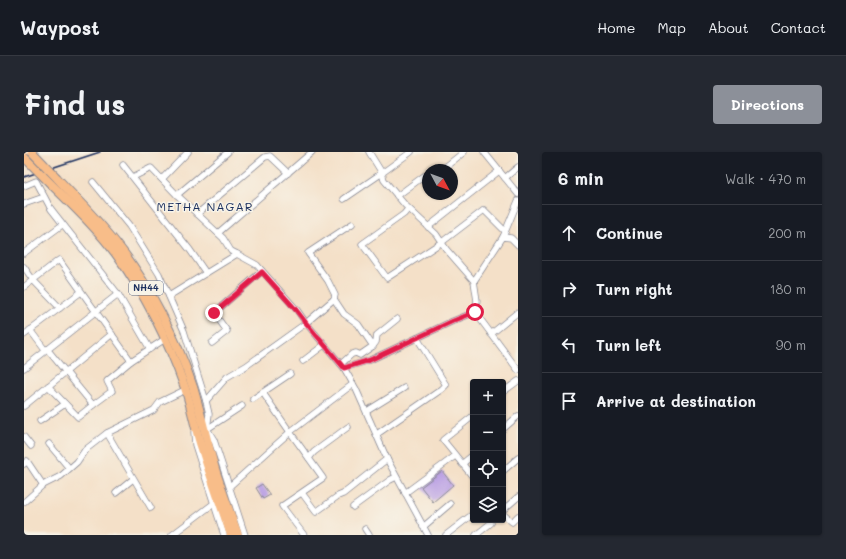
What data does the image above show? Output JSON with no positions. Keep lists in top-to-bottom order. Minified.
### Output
{"streets":{"highway":["NH44"]},"districts":["METHA NAGAR"],"north":"bottom right","page":{"header":"Waypost","nav":["Home","Map","About","Contact"],"buttons":"Directions","title":"Find us","heading":["6 min","Walk · 470 m"],"list":[["Continue","200 m"],["Turn right","180 m"],["Turn left","90 m"],"Arrive at destination"],"map_buttons":["+","−"]}}
